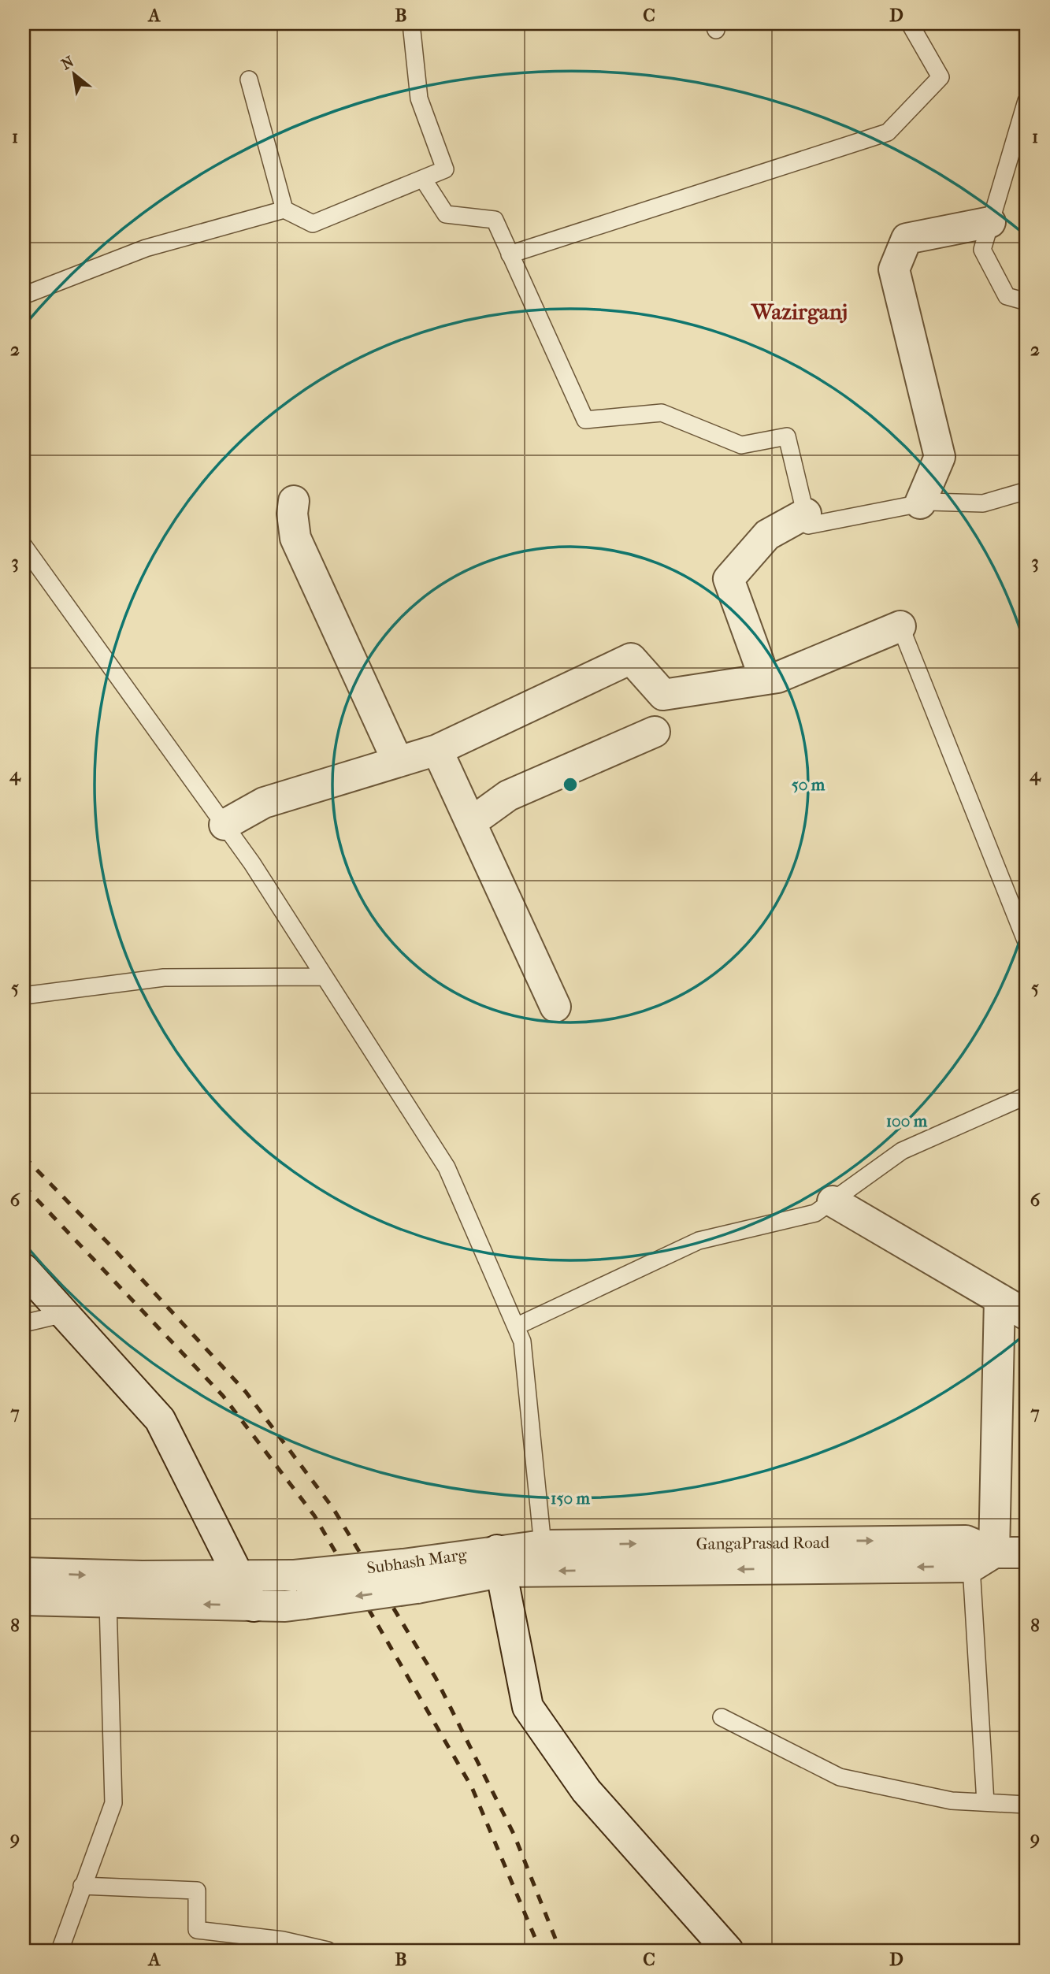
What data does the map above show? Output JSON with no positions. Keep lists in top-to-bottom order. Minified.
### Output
{"streets":{"street":["GangaPrasad Road","Subhash Marg"]},"crossings":[["GangaPrasad Road","Subhash Marg"]],"districts":["Wazirganj"],"north":"top left","grid":{"columns":["A","B","C","D"],"rows":["1","2","3","4","5","6","7","8","9"]},"rings":["50 m","100 m","150 m"]}
